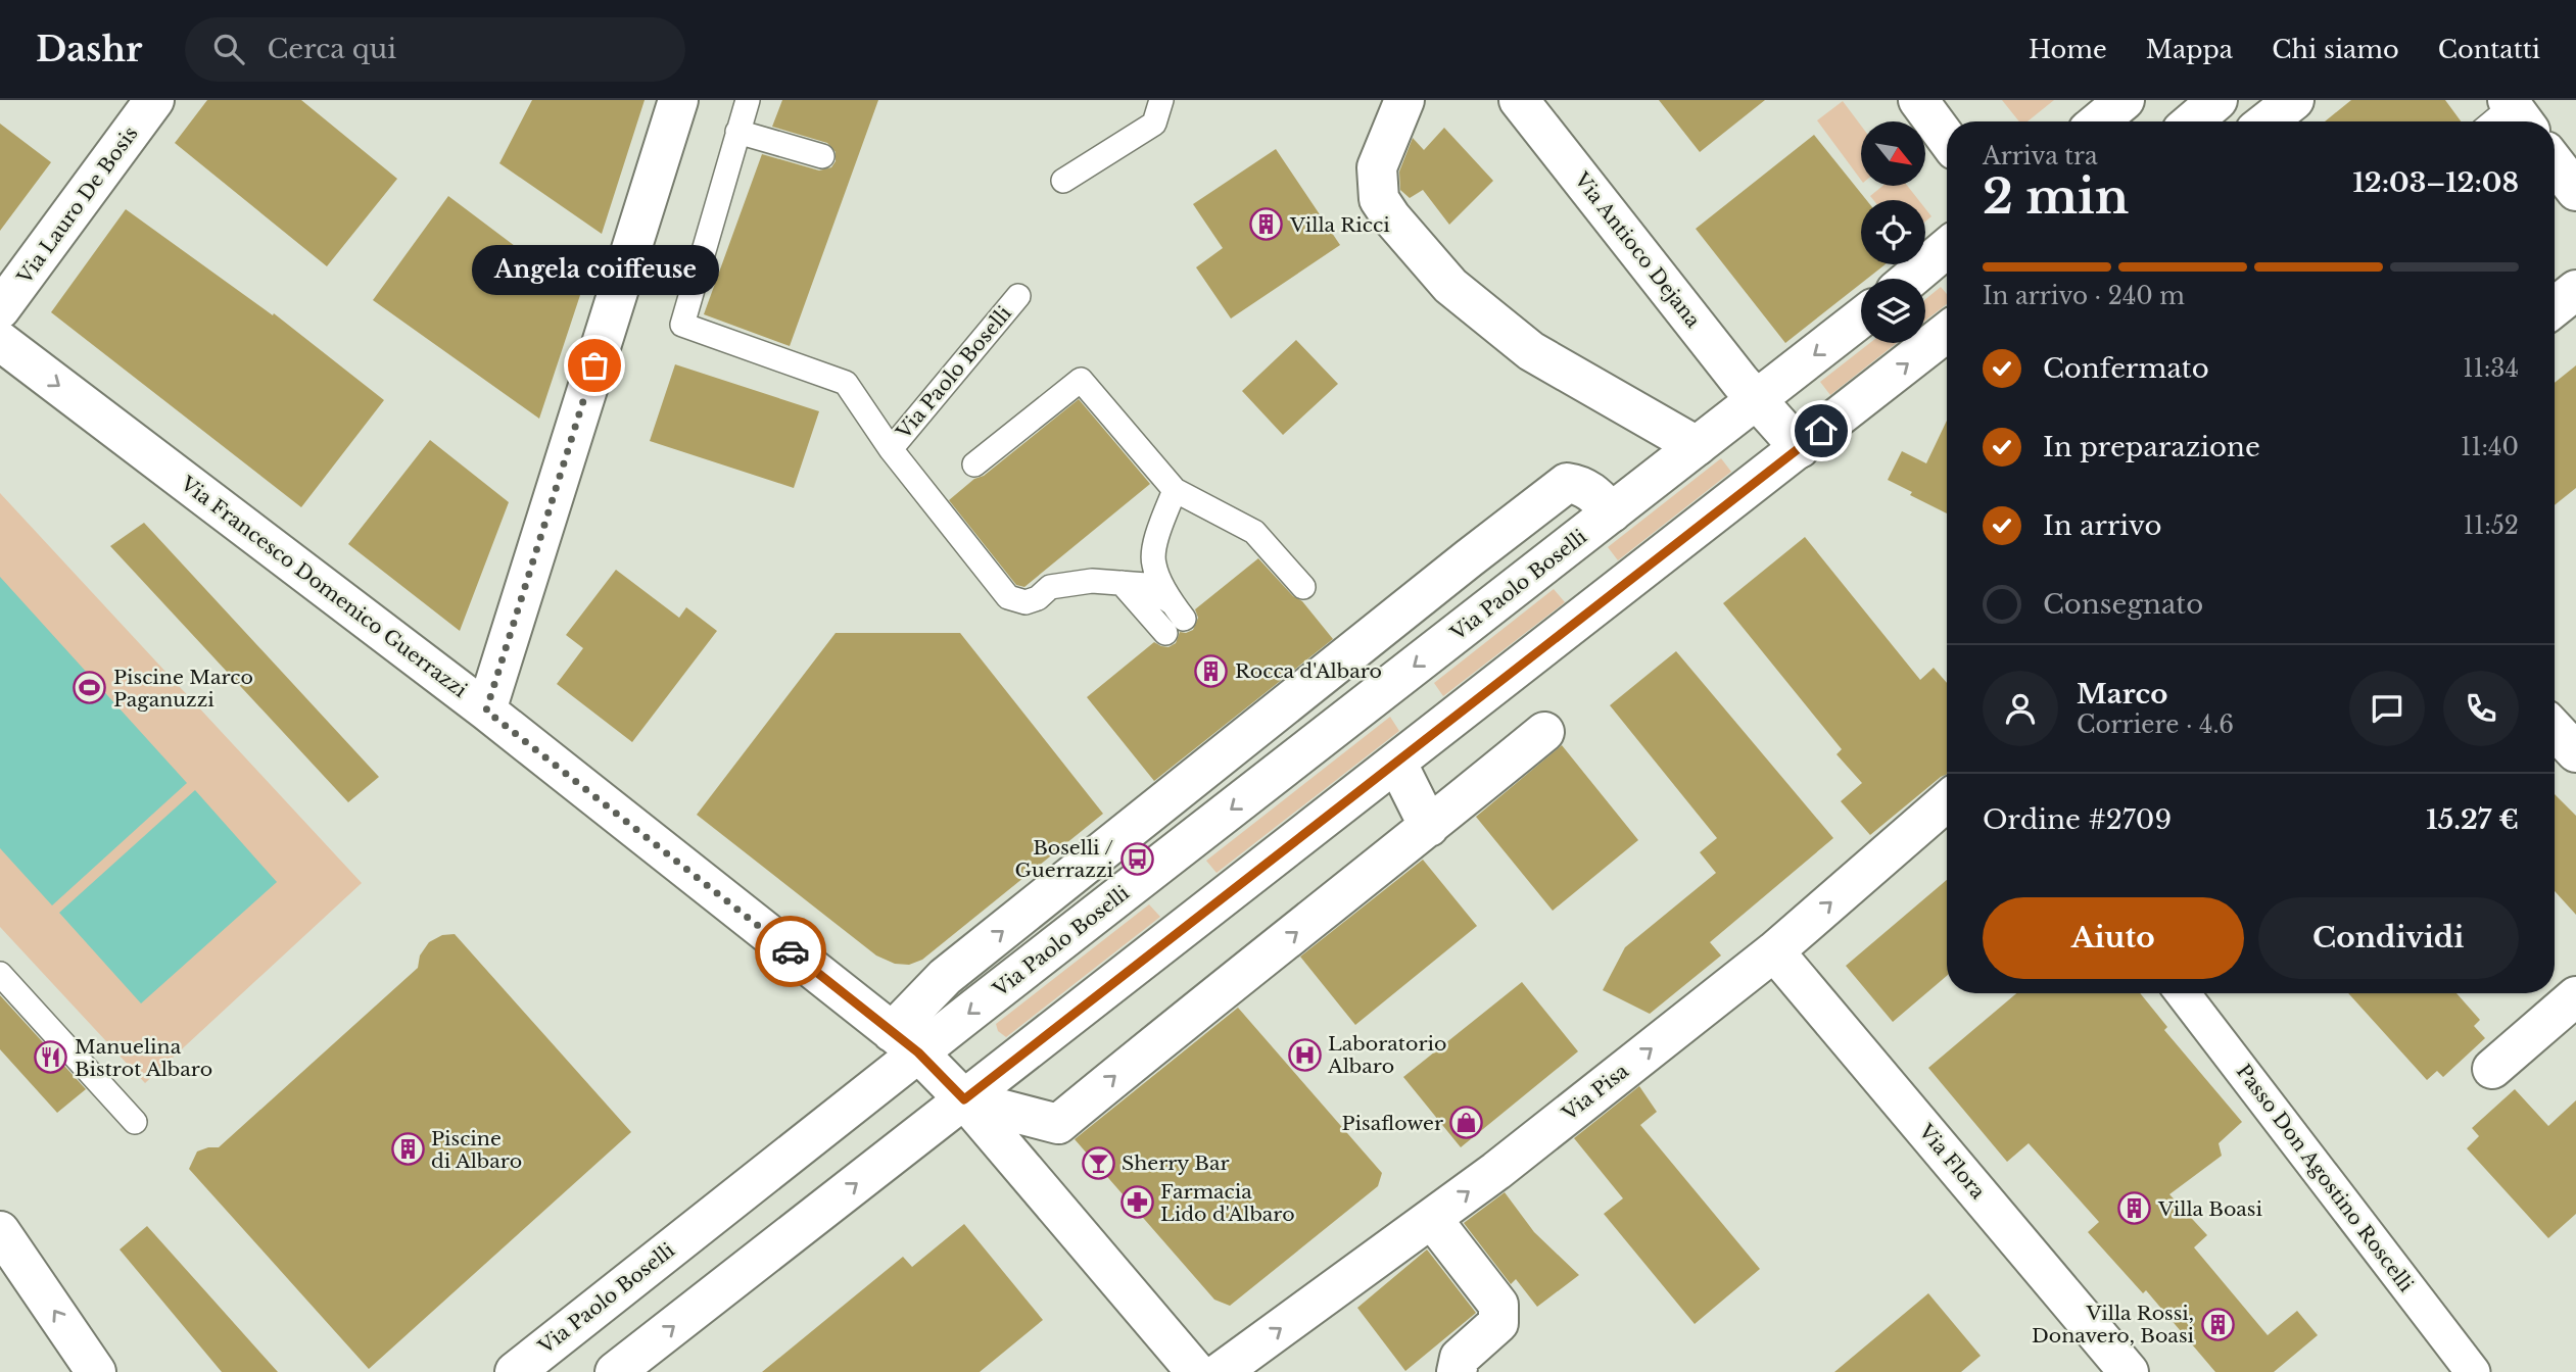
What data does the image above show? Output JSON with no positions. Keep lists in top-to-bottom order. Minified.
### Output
{"streets":{"street":["Via Lauro De Bosis","Via Antioco Dejana","Via Paolo Boselli","Via Francesco Domenico Guerrazzi","Via Pisa","Via Flora","Passo Don Agostino Roscelli"]},"crossings":[["Via Antioco Dejana","Via Paolo Boselli"],["Via Paolo Boselli","Via Francesco Domenico Guerrazzi"],["Via Pisa","Via Flora"]],"one_way":["Via Francesco Domenico Guerrazzi"],"places":{"building":["Villa Ricci","Rocca d'Albaro","Piscine di Albaro","Villa Boasi","Villa Rossi, Donavero, Boasi"],"other":["Angela coiffeuse"],"sports":["Piscine Marco Paganuzzi"],"bus stop":["Boselli / Guerrazzi"],"hospital":["Laboratorio Albaro"],"restaurant":["Manuelina Bistrot Albaro"],"shop":["Pisaflower"],"bar":["Sherry Bar"],"pharmacy":["Farmacia Lido d'Albaro"]},"north":"bottom right","page":{"header":"Dashr","search":"Cerca qui","nav":["Home","Mappa","Chi siamo","Contatti"],"heading":["2 min","Arriva tra","12:03–12:08"],"panel":["Marco","Corriere · 4.6","Ordine #2709","15.27 €"],"bar":"In arrivo · 240 m","bubble":"Angela coiffeuse","list":[["Confermato","11:34"],["In preparazione","11:40"],["In arrivo","11:52"],"Consegnato"],"buttons":["Aiuto","Condividi"]}}
